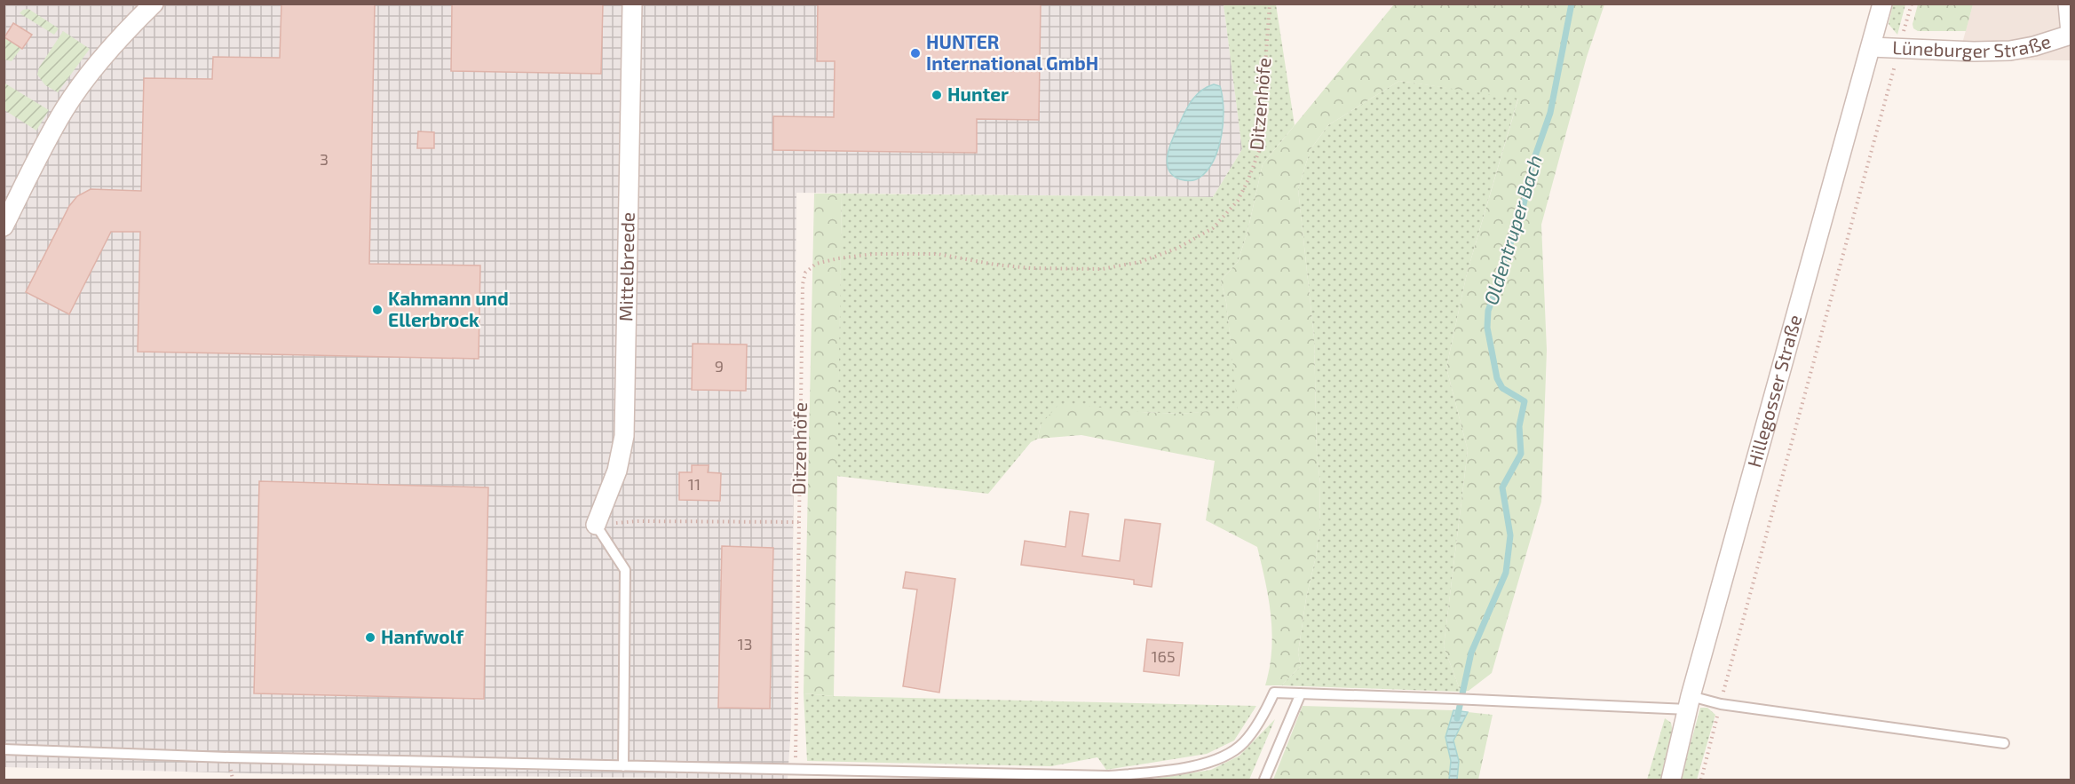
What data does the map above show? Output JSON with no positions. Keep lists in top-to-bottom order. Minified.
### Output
{"streets":{"street":["Lüneburger Straße","Mittelbreede","Hillegosser Straße"],"path":["Ditzenhöfe"]},"crossings":[["Lüneburger Straße","Hillegosser Straße"]],"water":["Oldentruper Bach"],"places":["HUNTER International GmbH","Hunter","Kahmann und Ellerbrock","Hanfwolf"],"house_numbers":["3","9","11","13","165"]}
